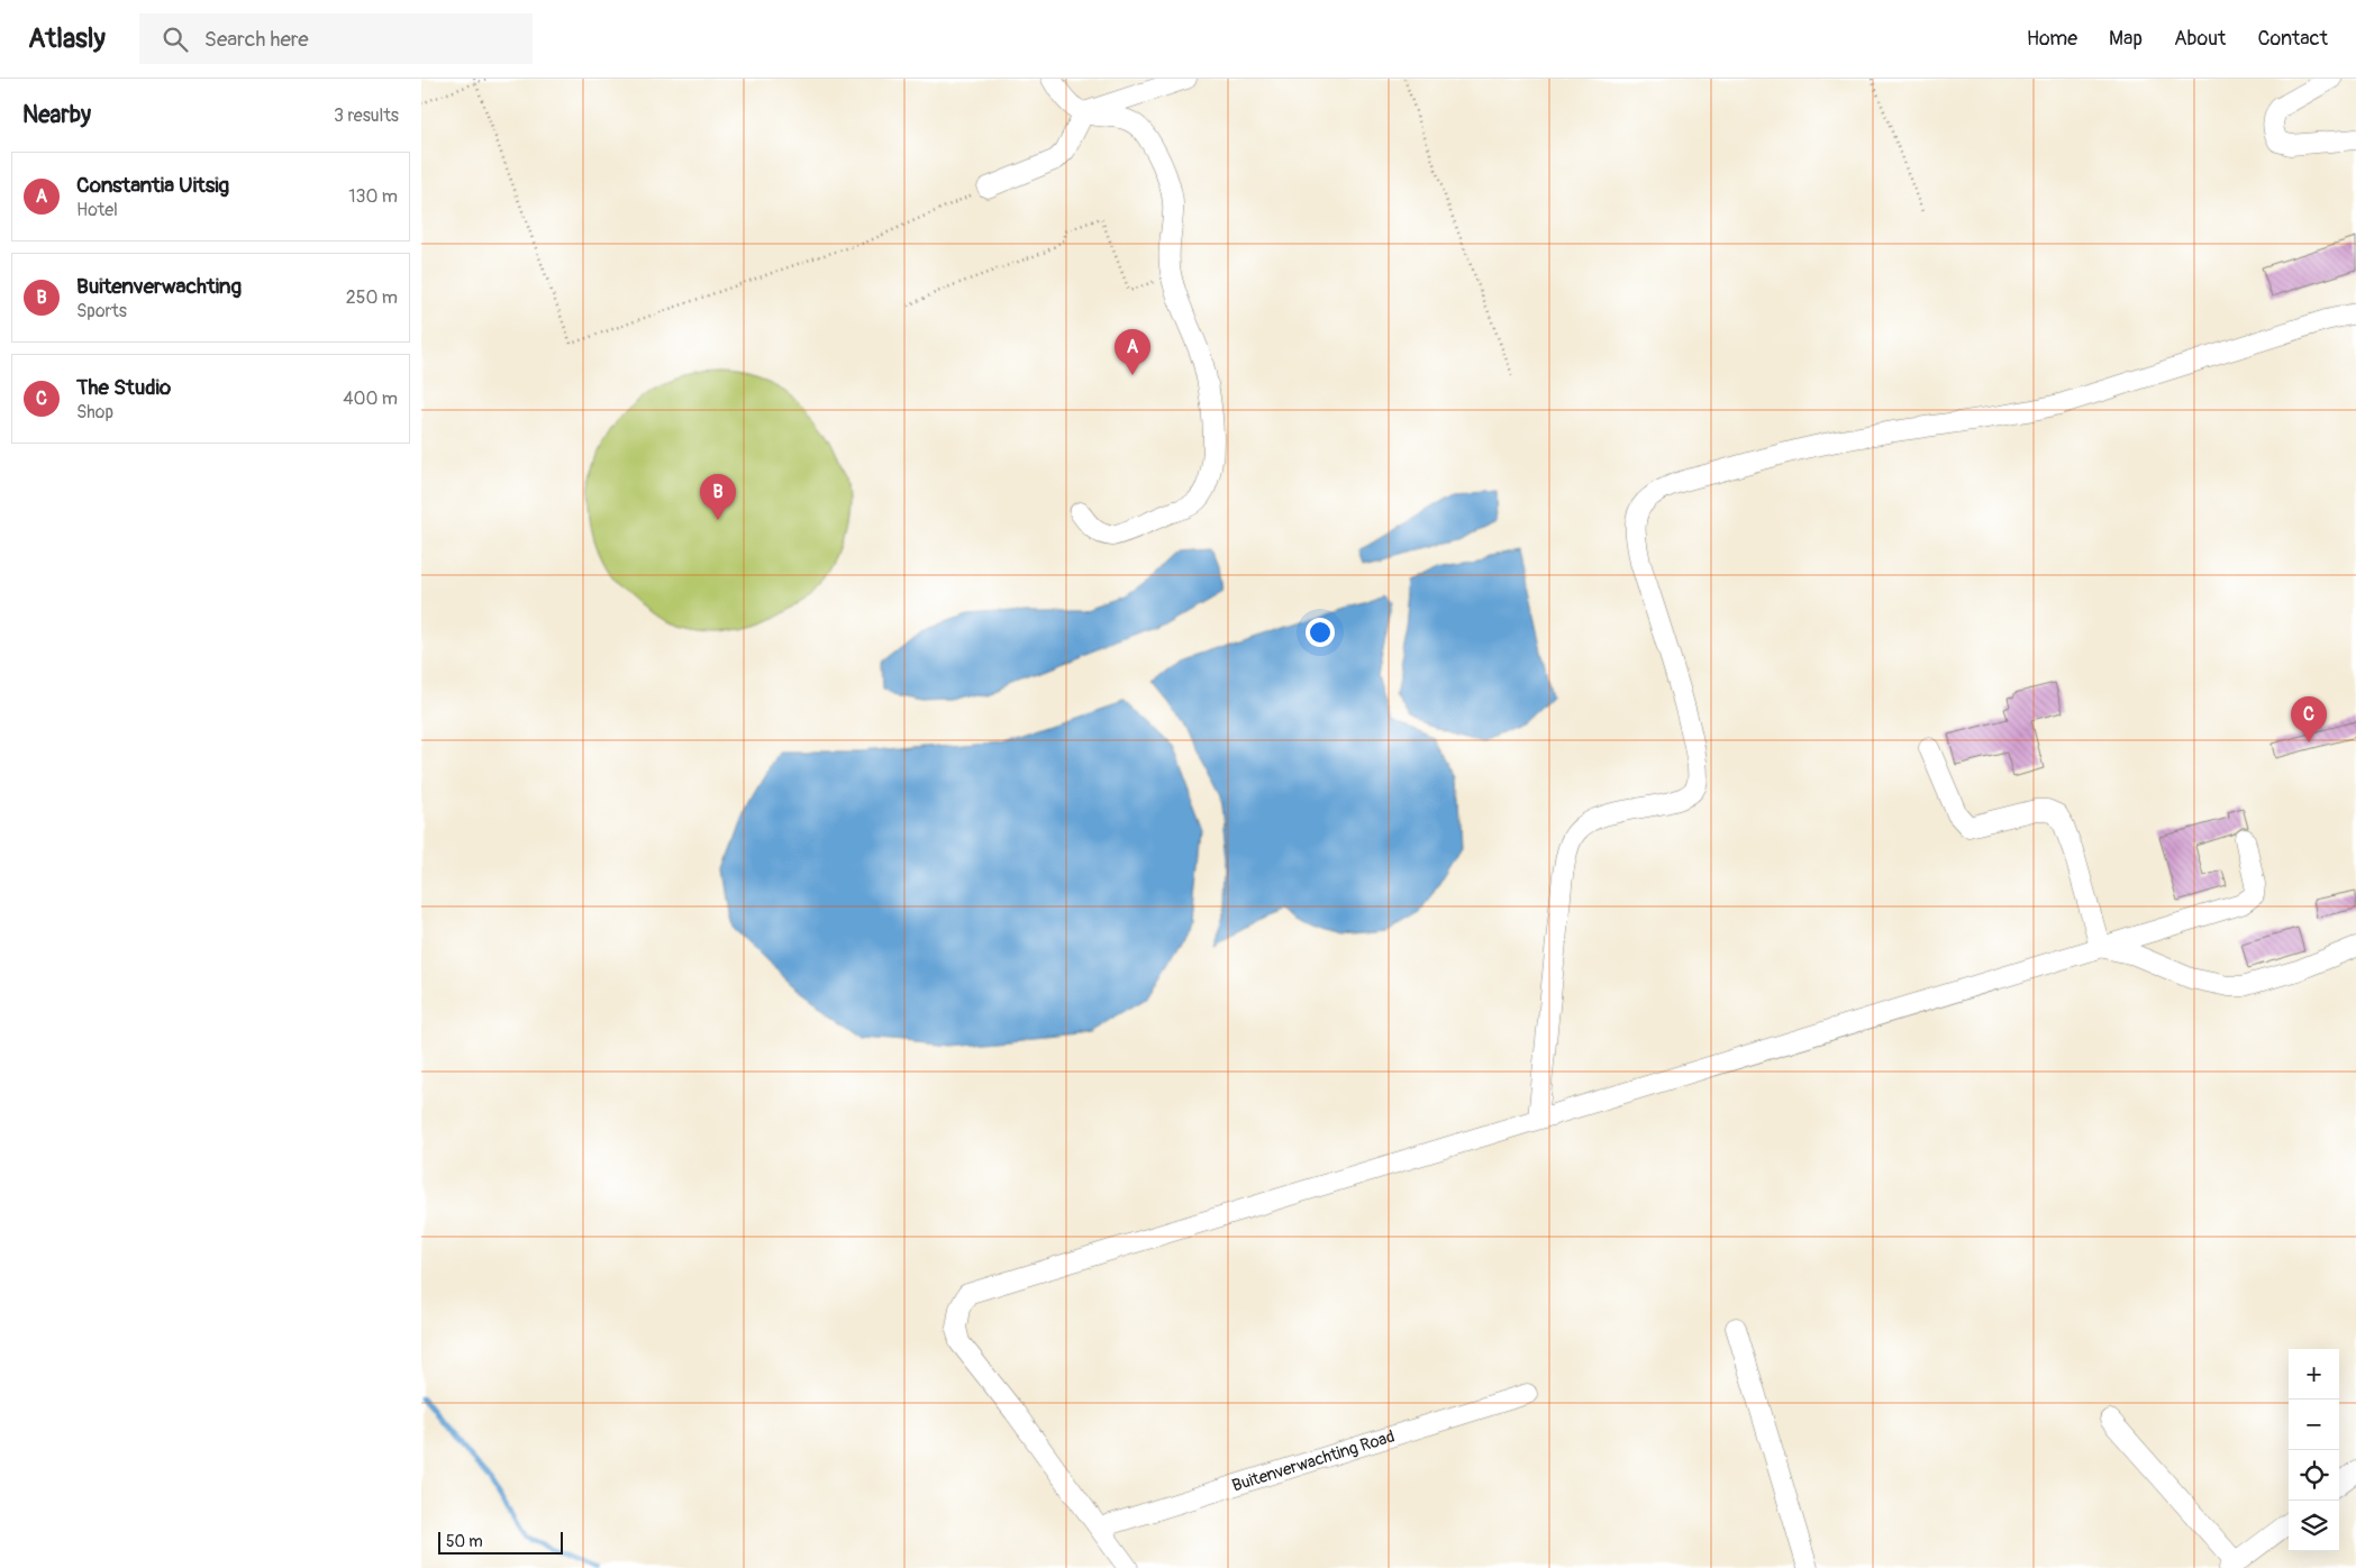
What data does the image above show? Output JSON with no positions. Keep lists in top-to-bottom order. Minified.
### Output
{"streets":{"street":["Buitenverwachting Road"]},"scale_bar":"50 m","page":{"header":"Atlasly","search":"Search here","nav":["Home","Map","About","Contact"],"heading":["Nearby","3 results"],"list":[{"mark":"A","name":"Constantia Uitsig","note":"Hotel","value":"130 m"},{"mark":"B","name":"Buitenverwachting","note":"Sports","value":"250 m"},{"mark":"C","name":"The Studio","note":"Shop","value":"400 m"}],"pins":["A","B","C"],"map_buttons":["+","−"],"scale":"50 m"}}
